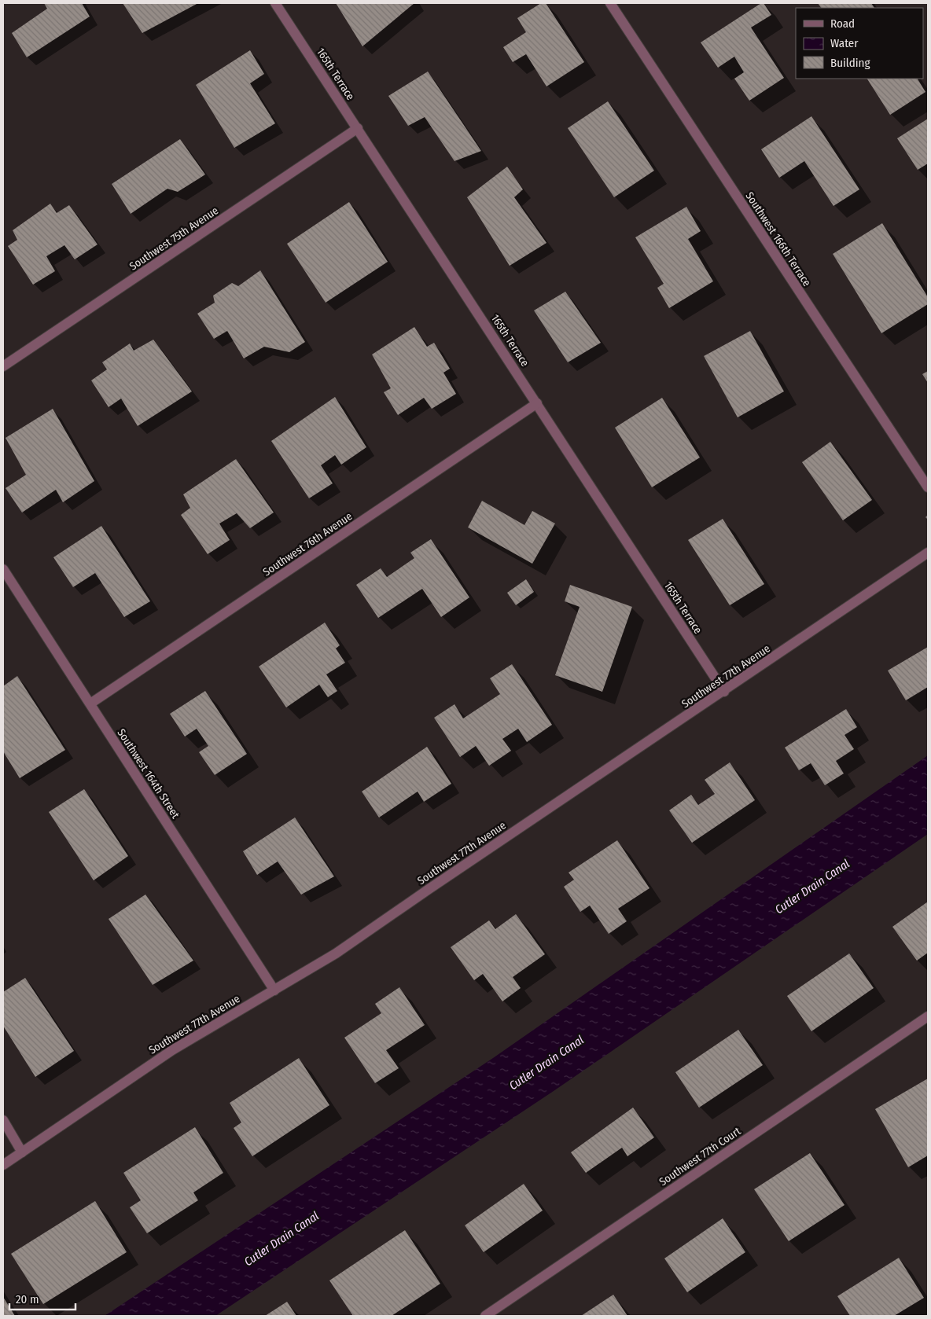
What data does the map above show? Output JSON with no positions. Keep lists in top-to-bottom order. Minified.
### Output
{"streets":{"street":["165th Terrace","Southwest 75th Avenue","Southwest 166th Terrace","Southwest 76th Avenue","Southwest 77th Avenue","Southwest 164th Street","Southwest 77th Court"]},"crossings":[["165th Terrace","Southwest 75th Avenue"],["165th Terrace","Southwest 76th Avenue"],["165th Terrace","Southwest 77th Avenue"],["Southwest 76th Avenue","Southwest 164th Street"],["Southwest 77th Avenue","Southwest 164th Street"]],"water":["Cutler Drain Canal"],"legend":["Road","Water","Building"],"scale_bar":"20 m"}
